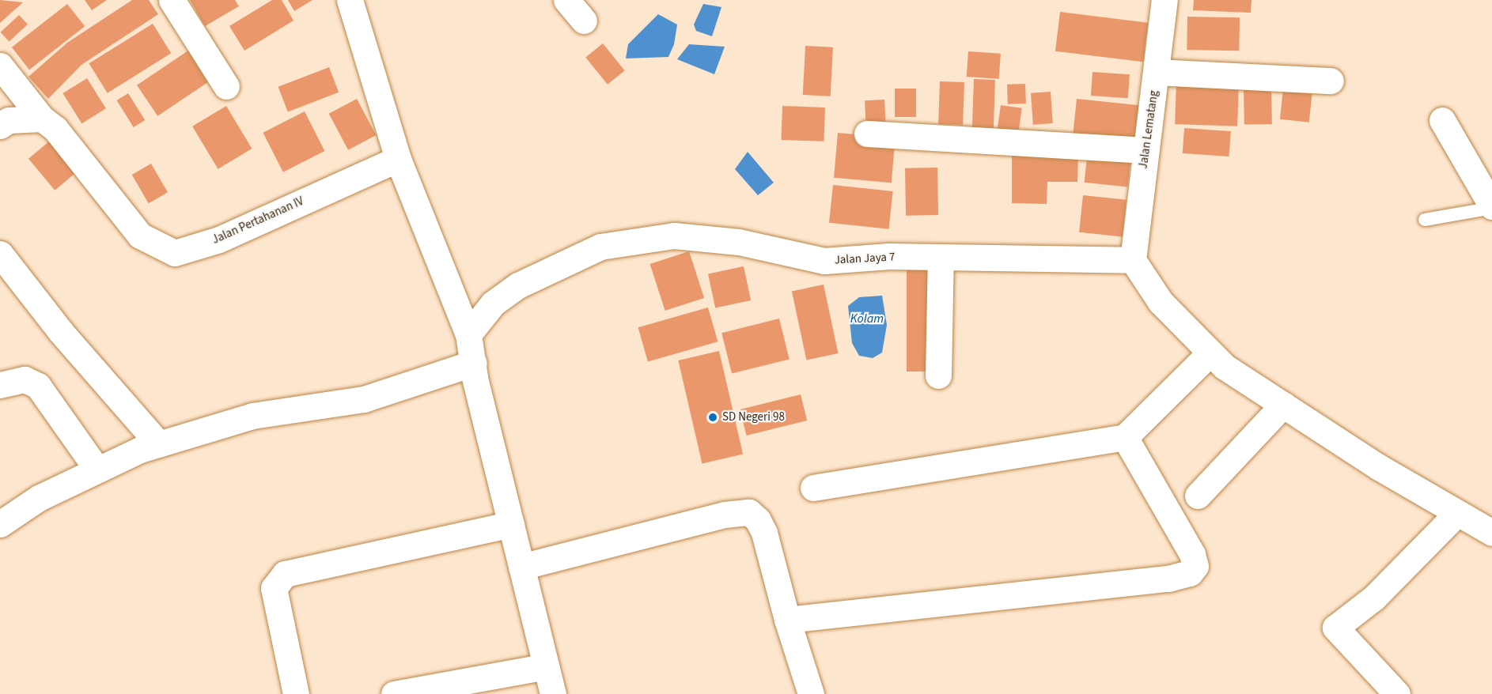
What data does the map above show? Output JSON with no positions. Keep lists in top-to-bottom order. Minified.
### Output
{"streets":{"street":["Jalan Lematang","Jalan Pertahanan IV","Jalan Jaya 7"]},"crossings":[["Jalan Lematang","Jalan Jaya 7"]],"water":["Kolam"],"places":["SD Negeri 98"]}
